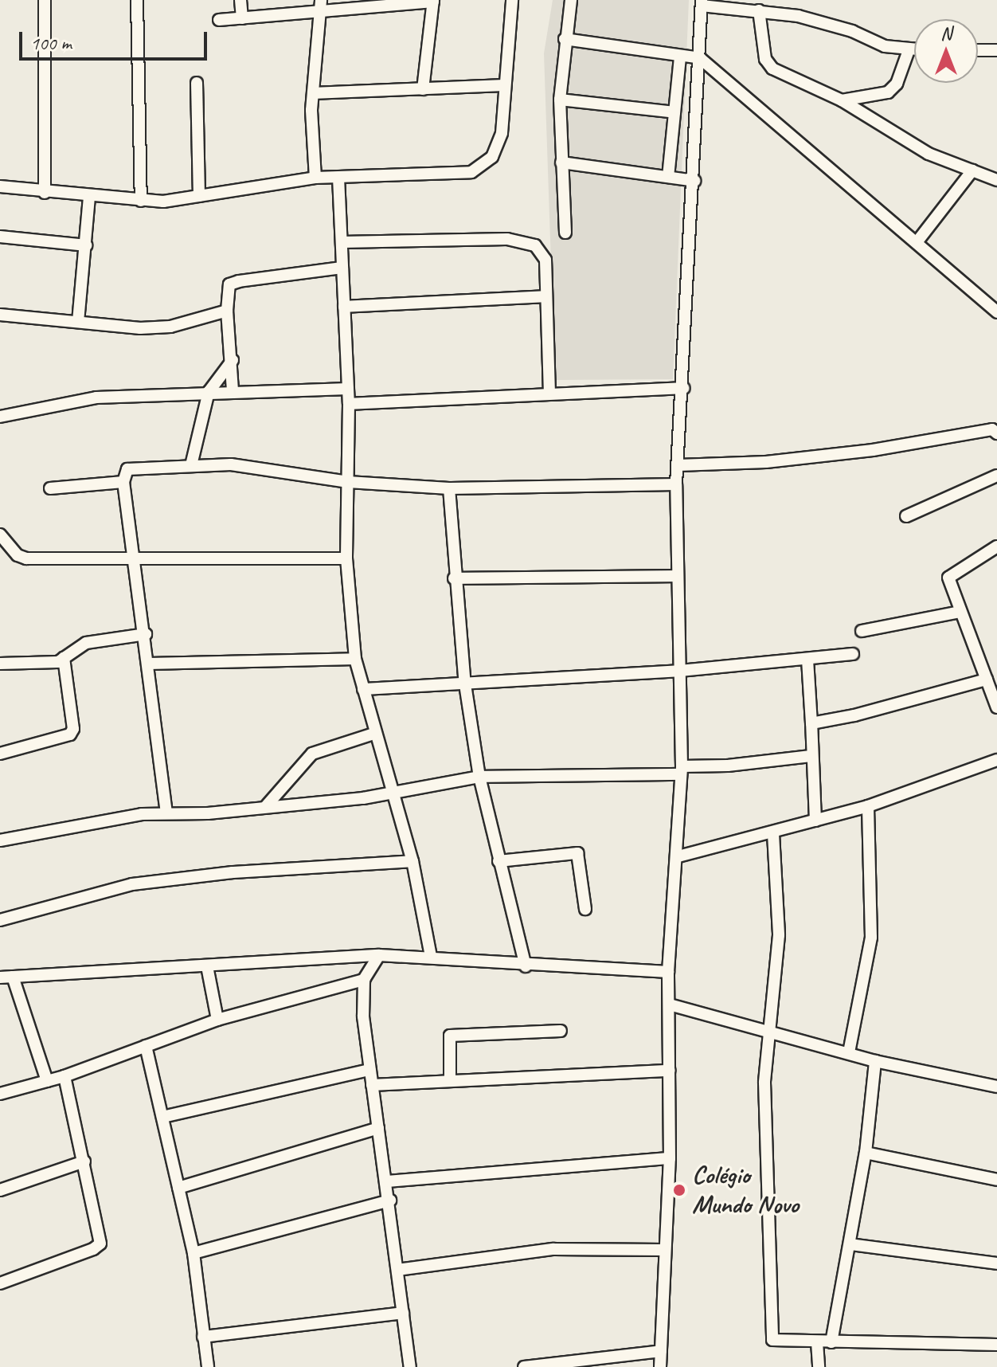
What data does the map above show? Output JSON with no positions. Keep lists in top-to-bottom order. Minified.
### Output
{"places":["Colégio Mundo Novo"],"scale_bar":"100 m","north":"top"}
